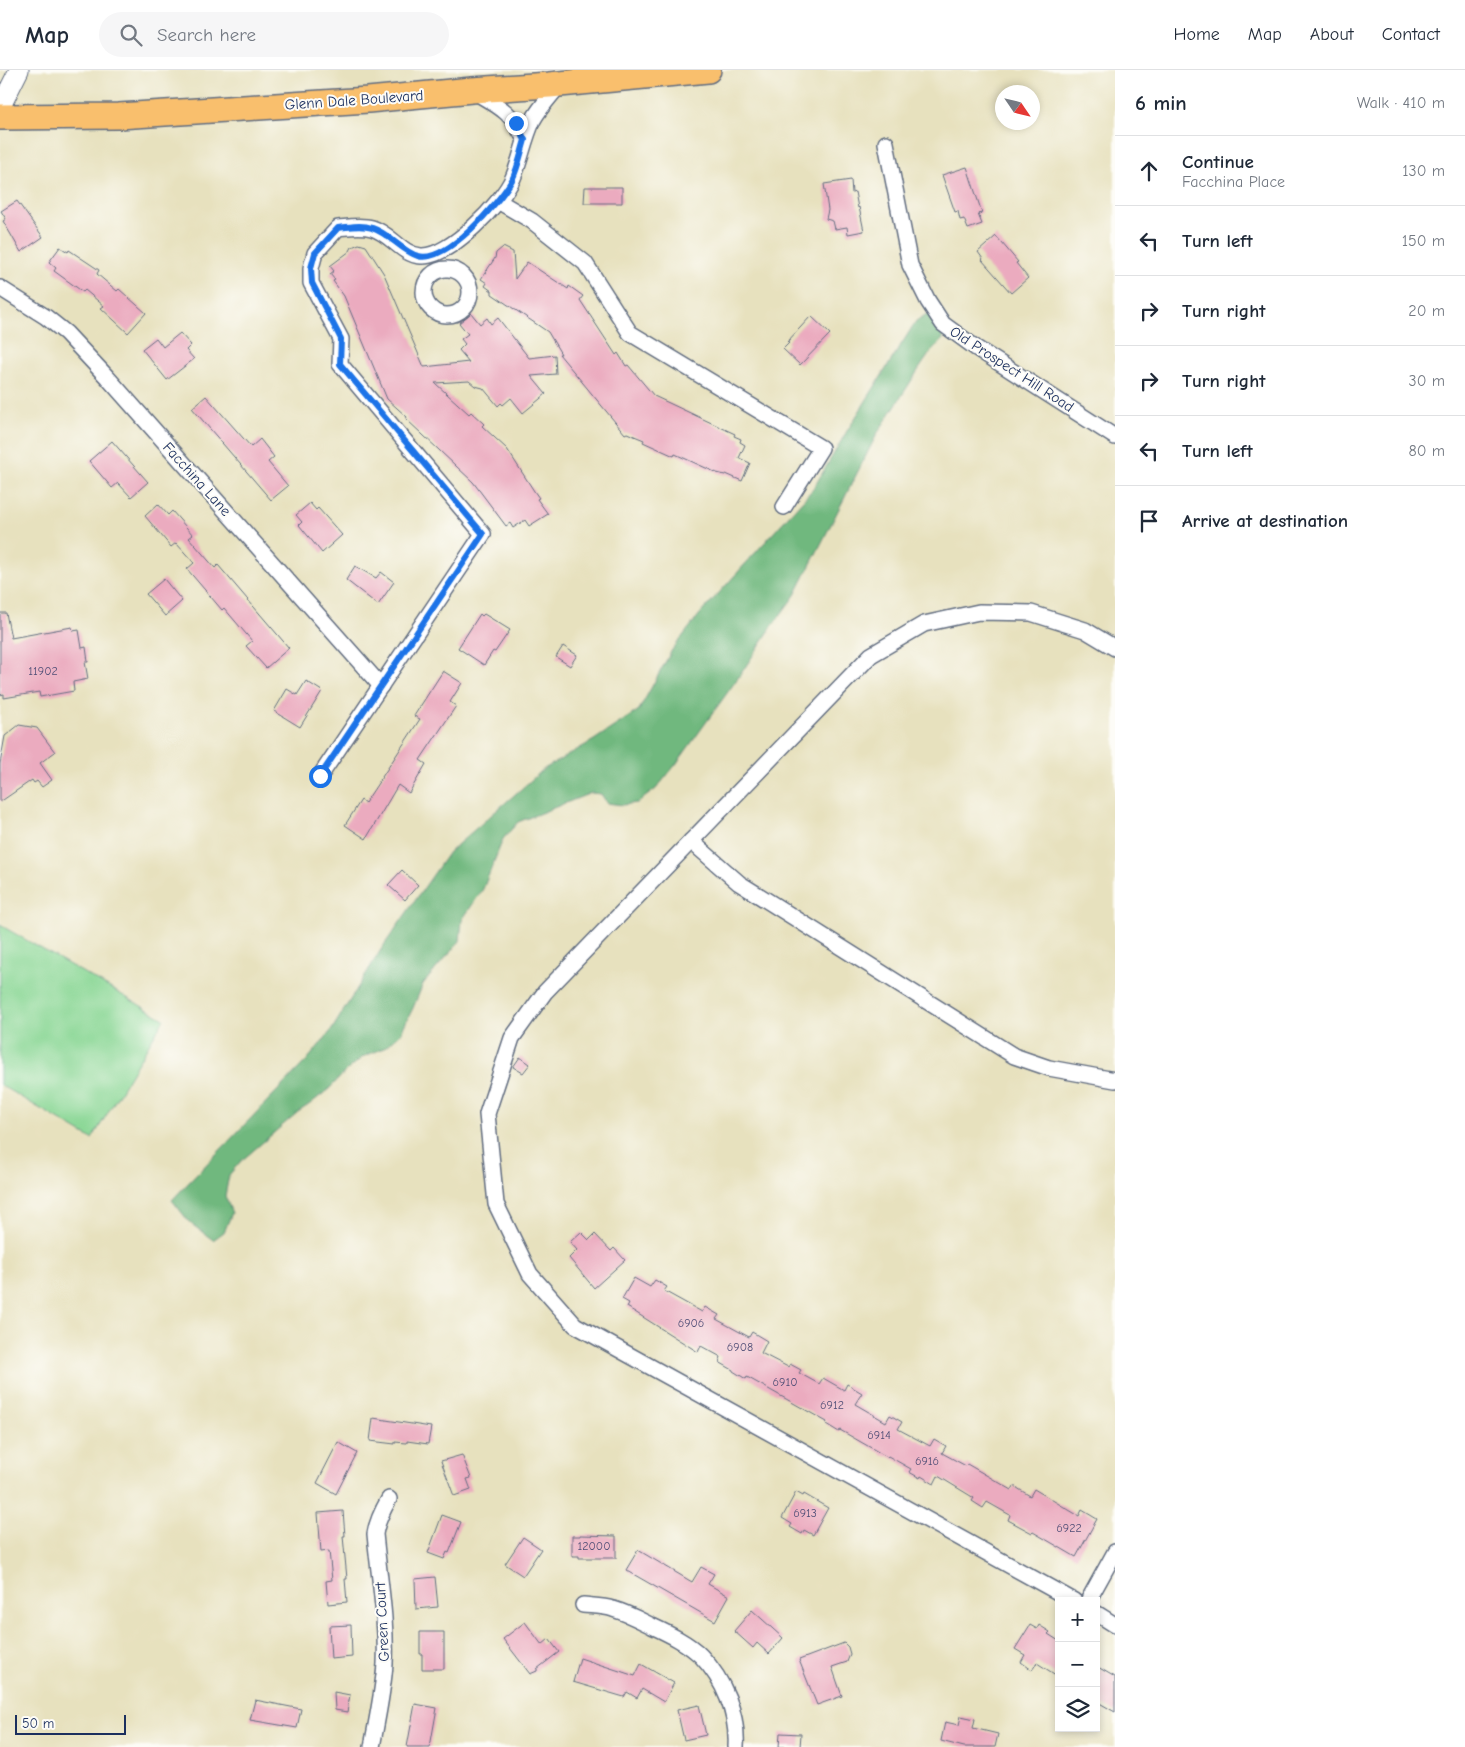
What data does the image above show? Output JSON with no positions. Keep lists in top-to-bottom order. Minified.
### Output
{"streets":{"main road":["Glenn Dale Boulevard"],"street":["Old Prospect Hill Road","Facchina Lane","Green Court"]},"house_numbers":["11902","6906","6908","6910","6912","6914","6916","6913","6922","12000"],"scale_bar":"50 m","north":"bottom right","page":{"header":"Map","search":"Search here","nav":["Home","Map","About","Contact"],"heading":["6 min","Walk · 410 m"],"list":[["Continue","Facchina Place","130 m"],["Turn left","150 m"],["Turn right","20 m"],["Turn right","30 m"],["Turn left","80 m"],"Arrive at destination"],"map_buttons":["+","−"],"scale":"50 m"}}
